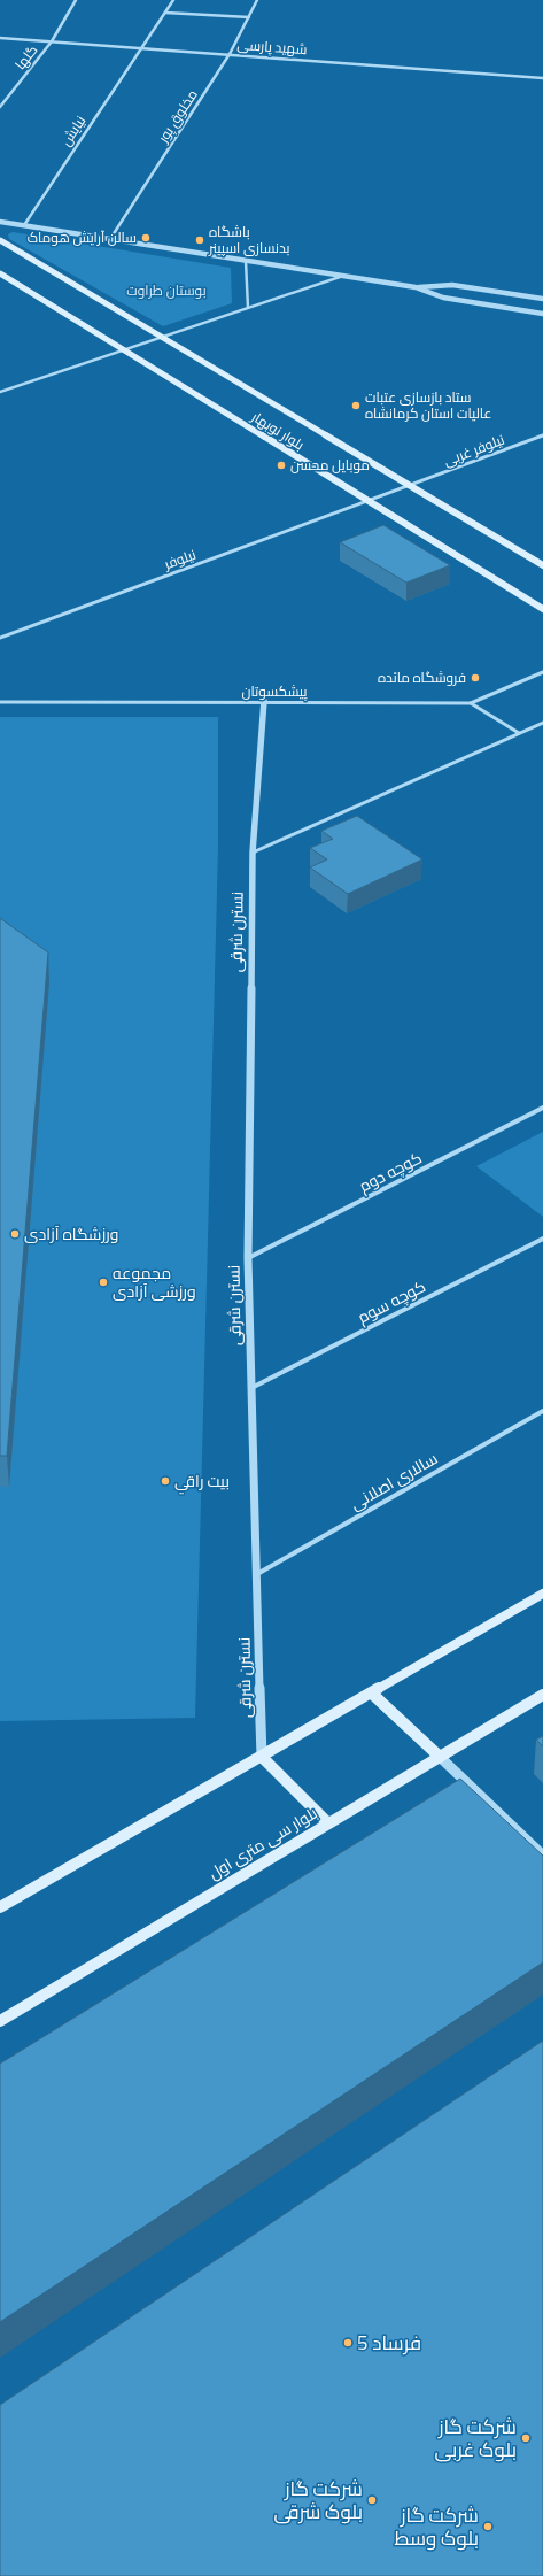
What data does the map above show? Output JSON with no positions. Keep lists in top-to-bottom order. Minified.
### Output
{"streets":{"main road":["بلوار نوبهار","بلوار سی متری اول"],"street":["شهید پارسی","گلها","مخلوق پور","نیایش","نیلوفر غربی","نیلوفر","پیشکسوتان","نسترن شرقی","کوچه دوم","کوچه سوم","سالاری اصلانی"]},"crossings":[["شهید پارسی","گلها"],["شهید پارسی","مخلوق پور"],["شهید پارسی","نیایش"],["بلوار نوبهار","نیلوفر غربی"],["بلوار نوبهار","نیلوفر"],["نیلوفر غربی","نیلوفر"],["پیشکسوتان","نسترن شرقی"],["نسترن شرقی","کوچه دوم"],["نسترن شرقی","کوچه سوم"],["نسترن شرقی","سالاری اصلانی"]],"parks":["بوستان طراوت"],"places":["سالن آرایش هوماک","باشگاه بدنسازی اسپینر","ستاد بازسازی عتبات عالیات استان کرمانشاه","موبایل محسن","فروشگاه مائده","ورزشگاه آزادی","مجموعه ورزشی آزادی","بيت راقي","فرساد 5","شرکت گاز بلوک غربی","شرکت گاز بلوک شرقی","شرکت گاز بلوک وسط"]}
